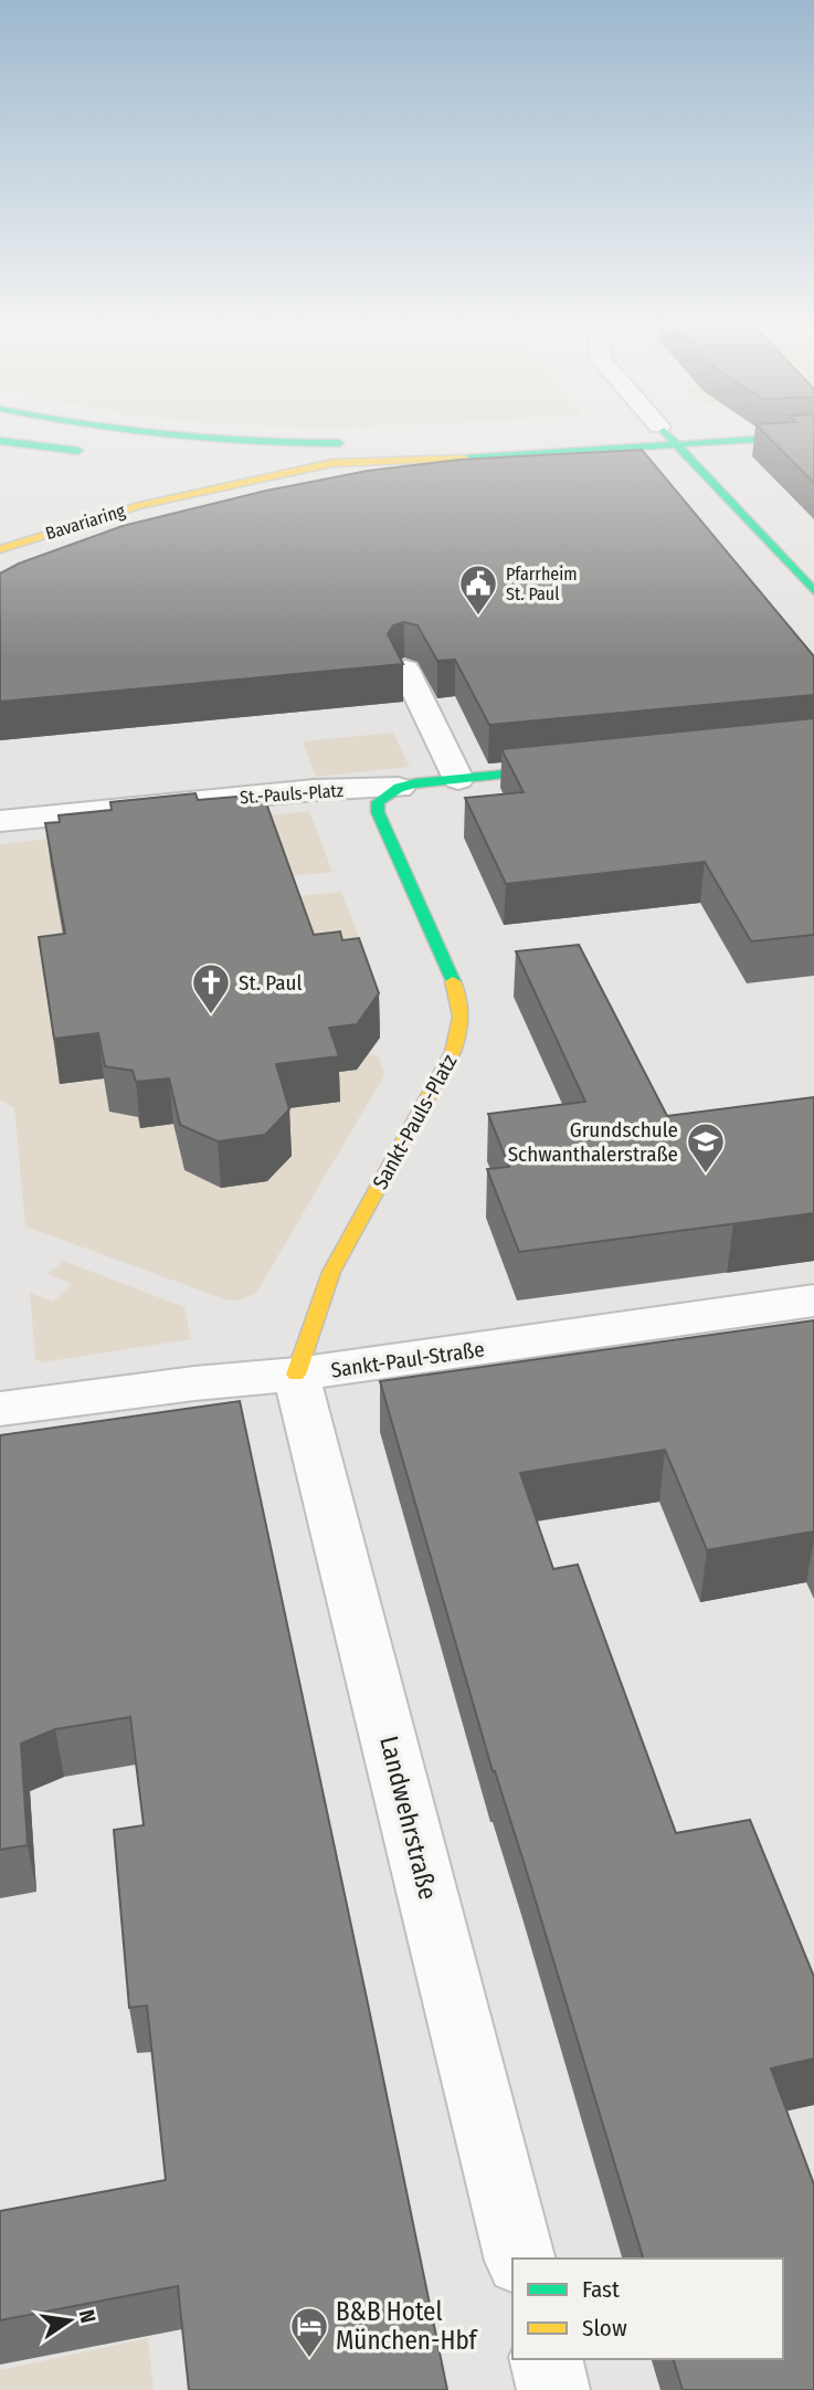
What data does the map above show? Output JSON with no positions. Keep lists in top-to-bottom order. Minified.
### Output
{"streets":{"main road":["Bavariaring","Sankt-Pauls-Platz"],"street":["St.-Pauls-Platz","Sankt-Paul-Straße","Landwehrstraße"]},"crossings":[["St.-Pauls-Platz","Sankt-Pauls-Platz"],["Sankt-Pauls-Platz","Sankt-Paul-Straße"],["Sankt-Pauls-Platz","Landwehrstraße"],["Sankt-Paul-Straße","Landwehrstraße"]],"places":{"public building":["Pfarrheim St. Paul"],"church":["St. Paul"],"school or university":["Grundschule Schwanthalerstraße"],"hotel":["B&B Hotel München-Hbf"]},"legend":["Fast","Slow"],"north":"right"}
